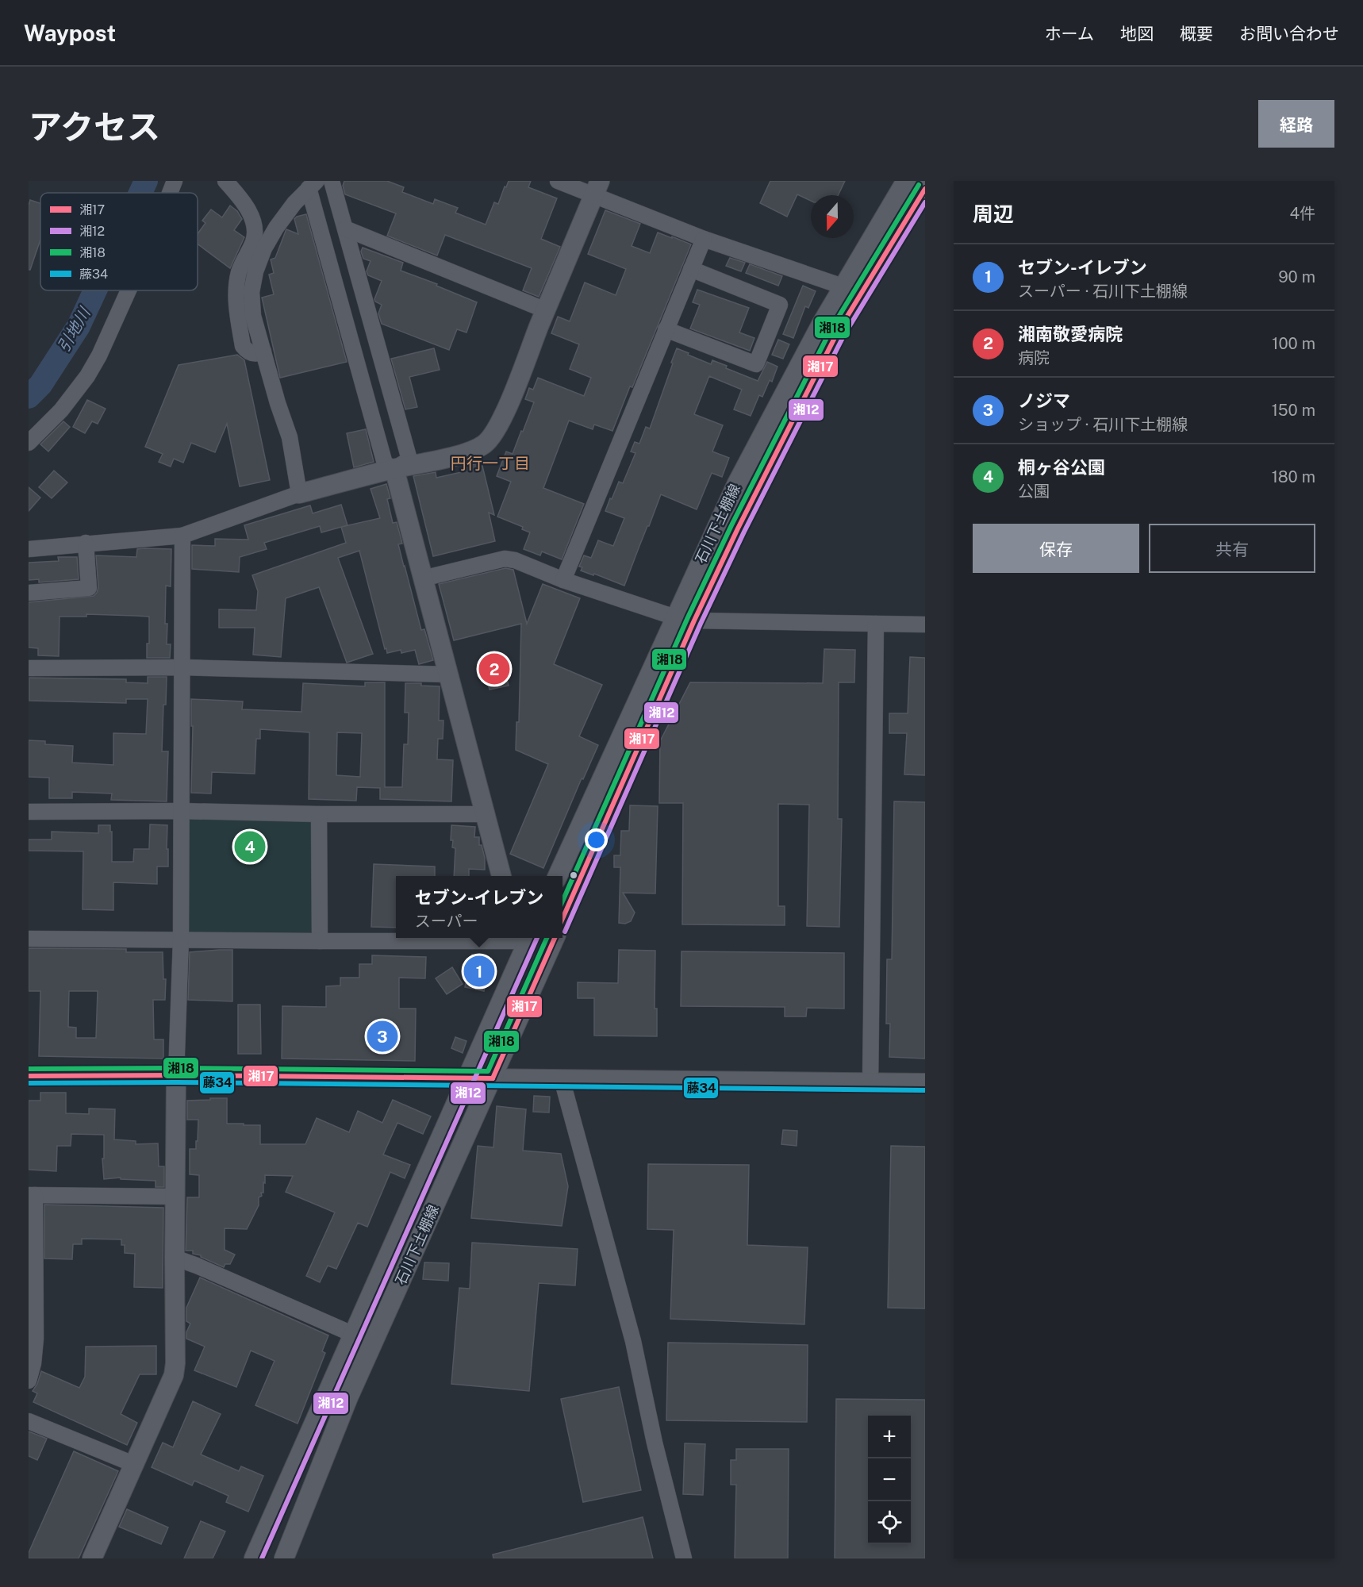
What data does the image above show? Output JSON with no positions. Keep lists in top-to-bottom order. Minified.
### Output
{"streets":{"street":["石川下土棚線"]},"districts":["円行一丁目"],"water":["引地川"],"lines":["transit line 湘18","transit line 湘17","transit line 湘12","transit line 藤34"],"legend":["湘17","湘12","湘18","藤34"],"north":"bottom","page":{"header":"Waypost","nav":["ホーム","地図","概要","お問い合わせ"],"title":"アクセス","buttons":["経路",["保存","共有"]],"heading":["周辺","4件"],"list":[{"mark":"1","name":"セブン-イレブン","note":"スーパー · 石川下土棚線","value":"90 m"},{"mark":"2","name":"湘南敬愛病院","note":"病院","value":"100 m"},{"mark":"3","name":"ノジマ","note":"ショップ · 石川下土棚線","value":"150 m"},{"mark":"4","name":"桐ヶ谷公園","note":"公園","value":"180 m"}],"pins":["2","4","1","3"],"popup":["セブン-イレブン","スーパー"],"map_buttons":["+","−"]}}
